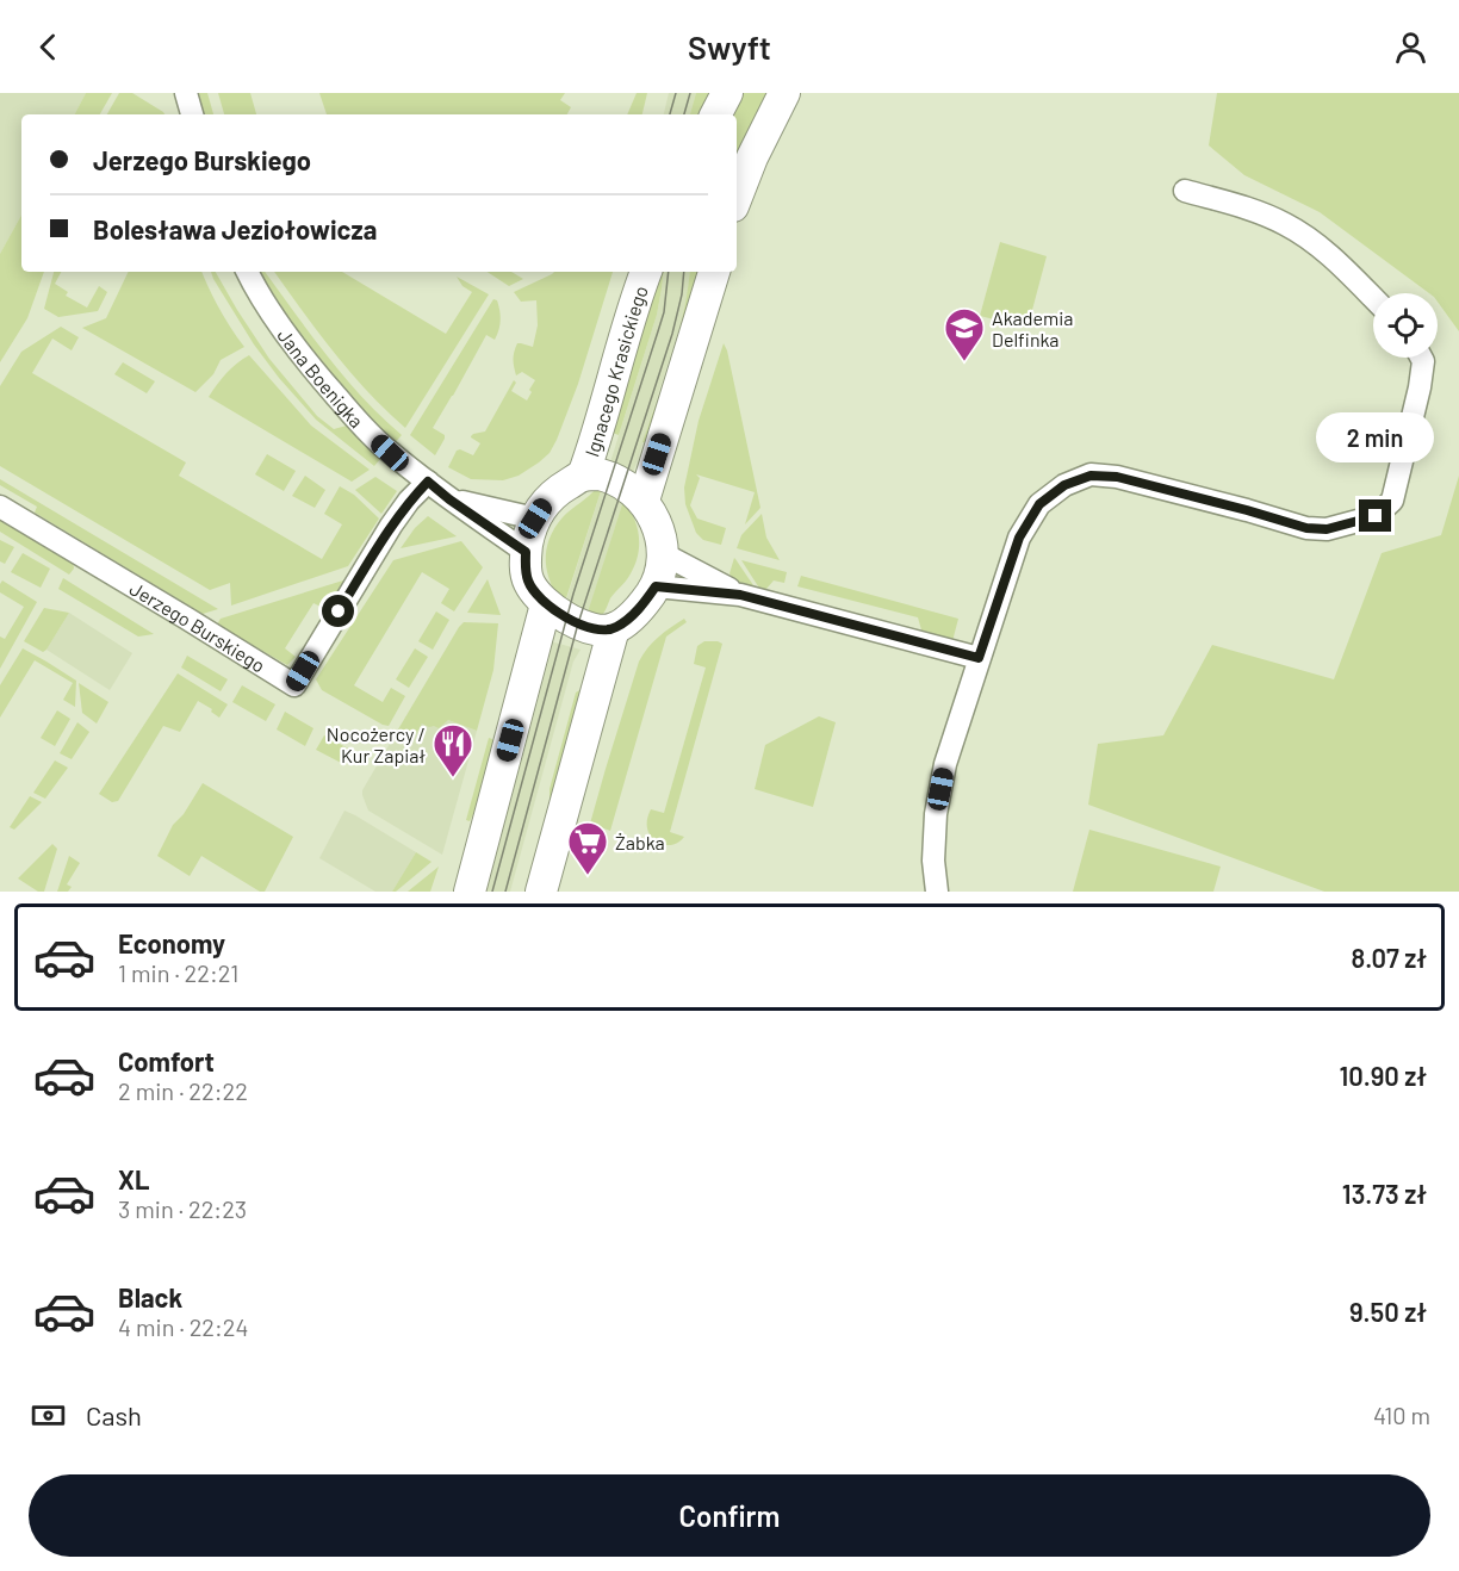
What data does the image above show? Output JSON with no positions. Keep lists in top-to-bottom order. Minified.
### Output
{"streets":{"main road":["Ignacego Krasickiego"],"street":["Jana Boenigka","Jerzego Burskiego"]},"crossings":[["Ignacego Krasickiego","Jana Boenigka"],["Jana Boenigka","Jerzego Burskiego"]],"places":{"school or university":["Akademia Delfinka"],"restaurant":["Nocożercy / Kur Zapiał"],"supermarket":["Żabka"]},"page":{"header":"Swyft","banner":["Jerzego Burskiego","Bolesława Jeziołowicza"],"bubble":"2 min","list":[{"name":"Economy","note":"1 min · 22:21","value":"8.07 zł"},{"name":"Comfort","note":"2 min · 22:22","value":"10.90 zł"},{"name":"XL","note":"3 min · 22:23","value":"13.73 zł"},{"name":"Black","note":"4 min · 22:24","value":"9.50 zł"}],"pay":["Cash","410 m"],"buttons":"Confirm"}}
